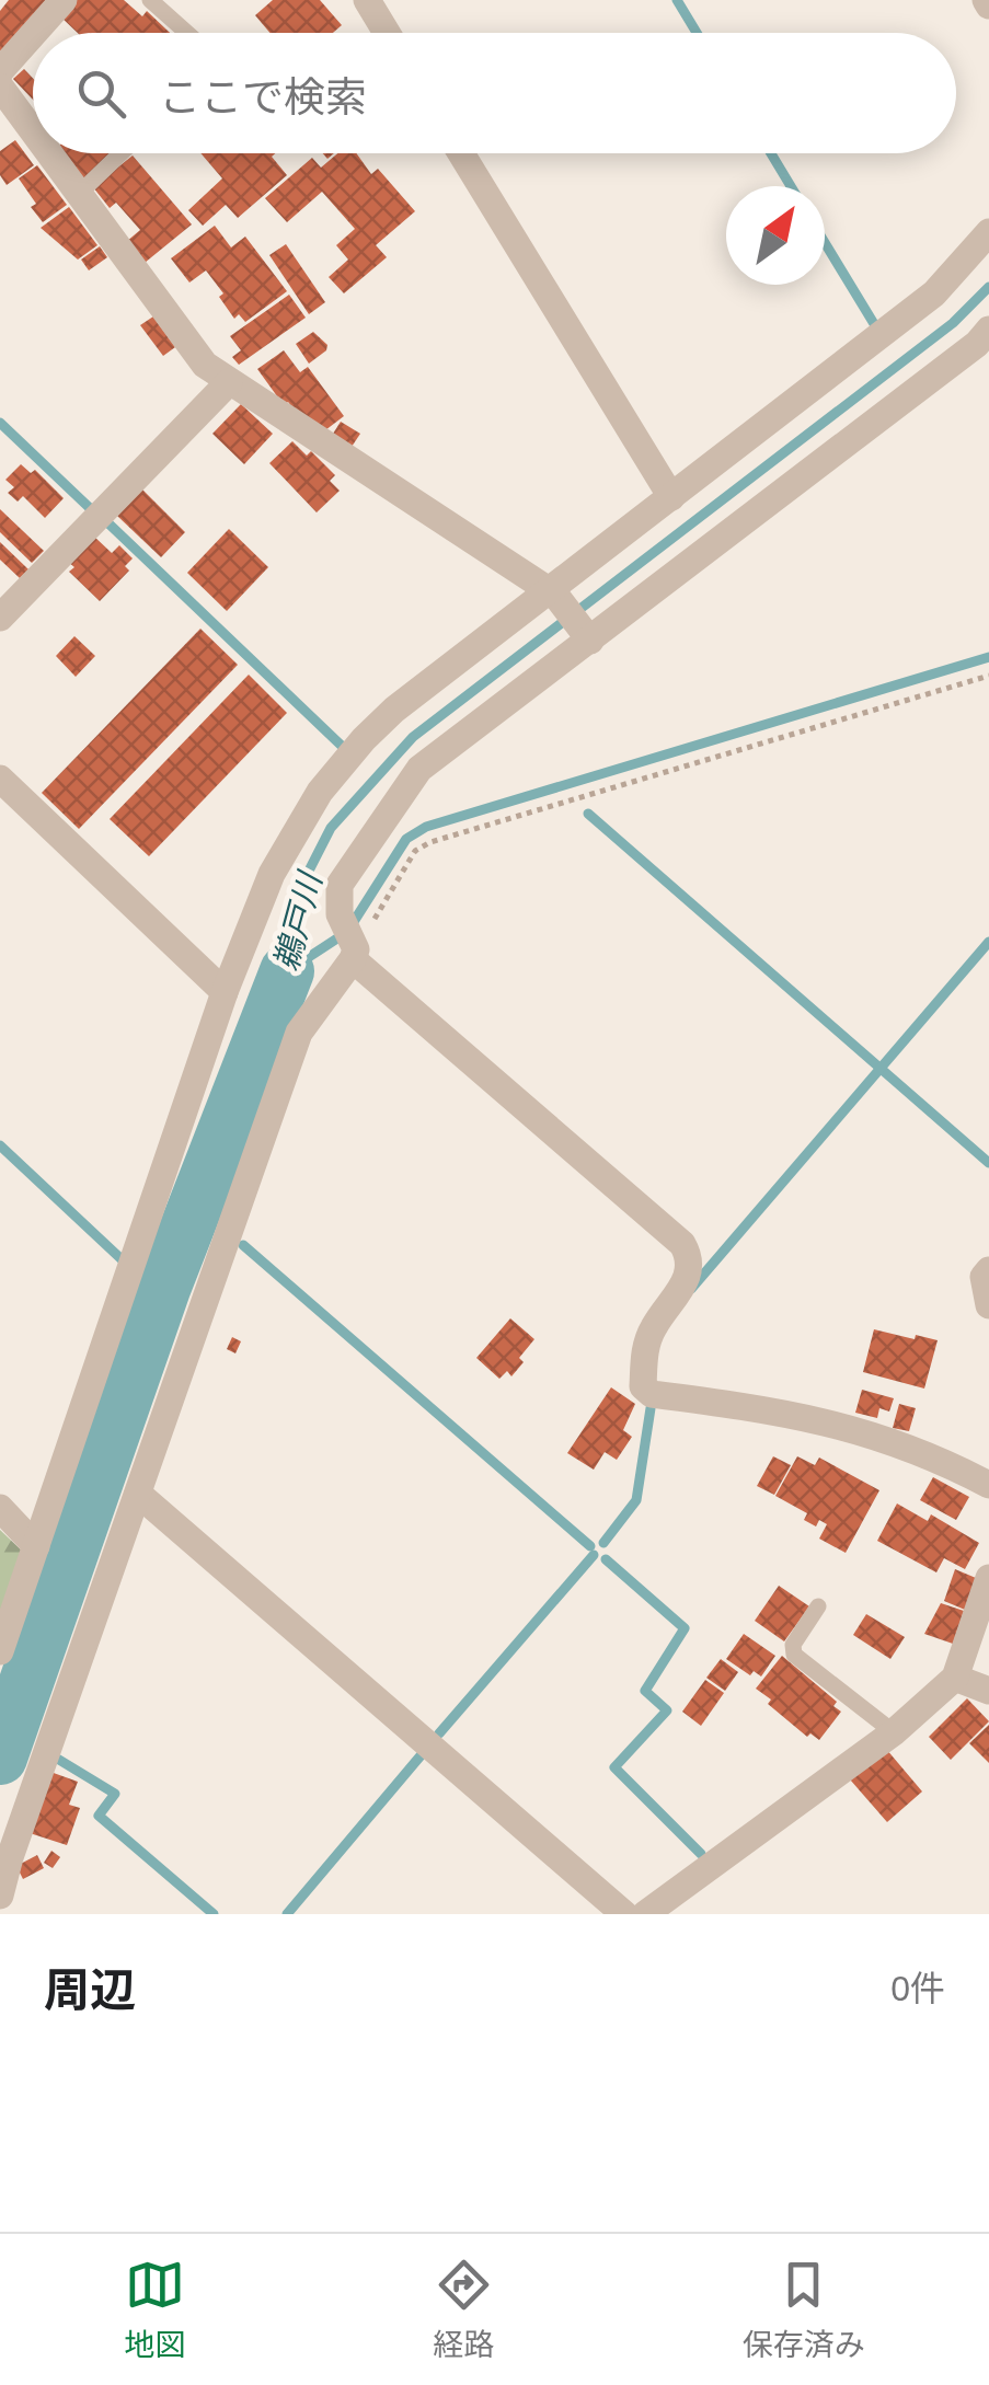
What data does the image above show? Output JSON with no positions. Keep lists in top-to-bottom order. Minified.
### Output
{"water":["鵜戸川"],"north":"top right","page":{"search":"ここで検索","heading":["周辺","0件"],"nav":["地図","経路","保存済み"]}}
